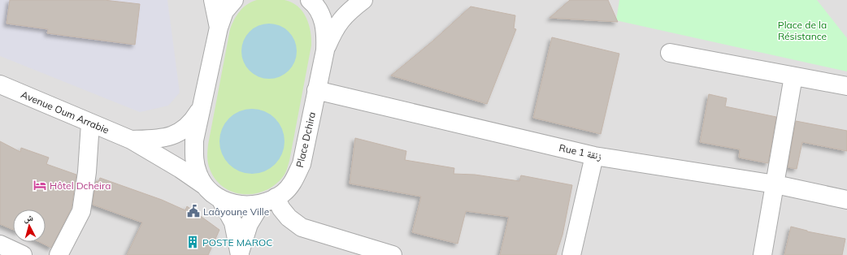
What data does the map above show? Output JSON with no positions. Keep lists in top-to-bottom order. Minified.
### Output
{"streets":{"street":["Avenue Oum Arrabie","Place Dchira","Rue 1 زنقة"]},"crossings":[["Place Dchira","Rue 1 زنقة"]],"parks":["Place de la Résistance"],"places":{"hotel":["Hôtel Dcheira"],"public building":["Laâyoune Ville"],"building":["POSTE MAROC"]},"north":"top"}
